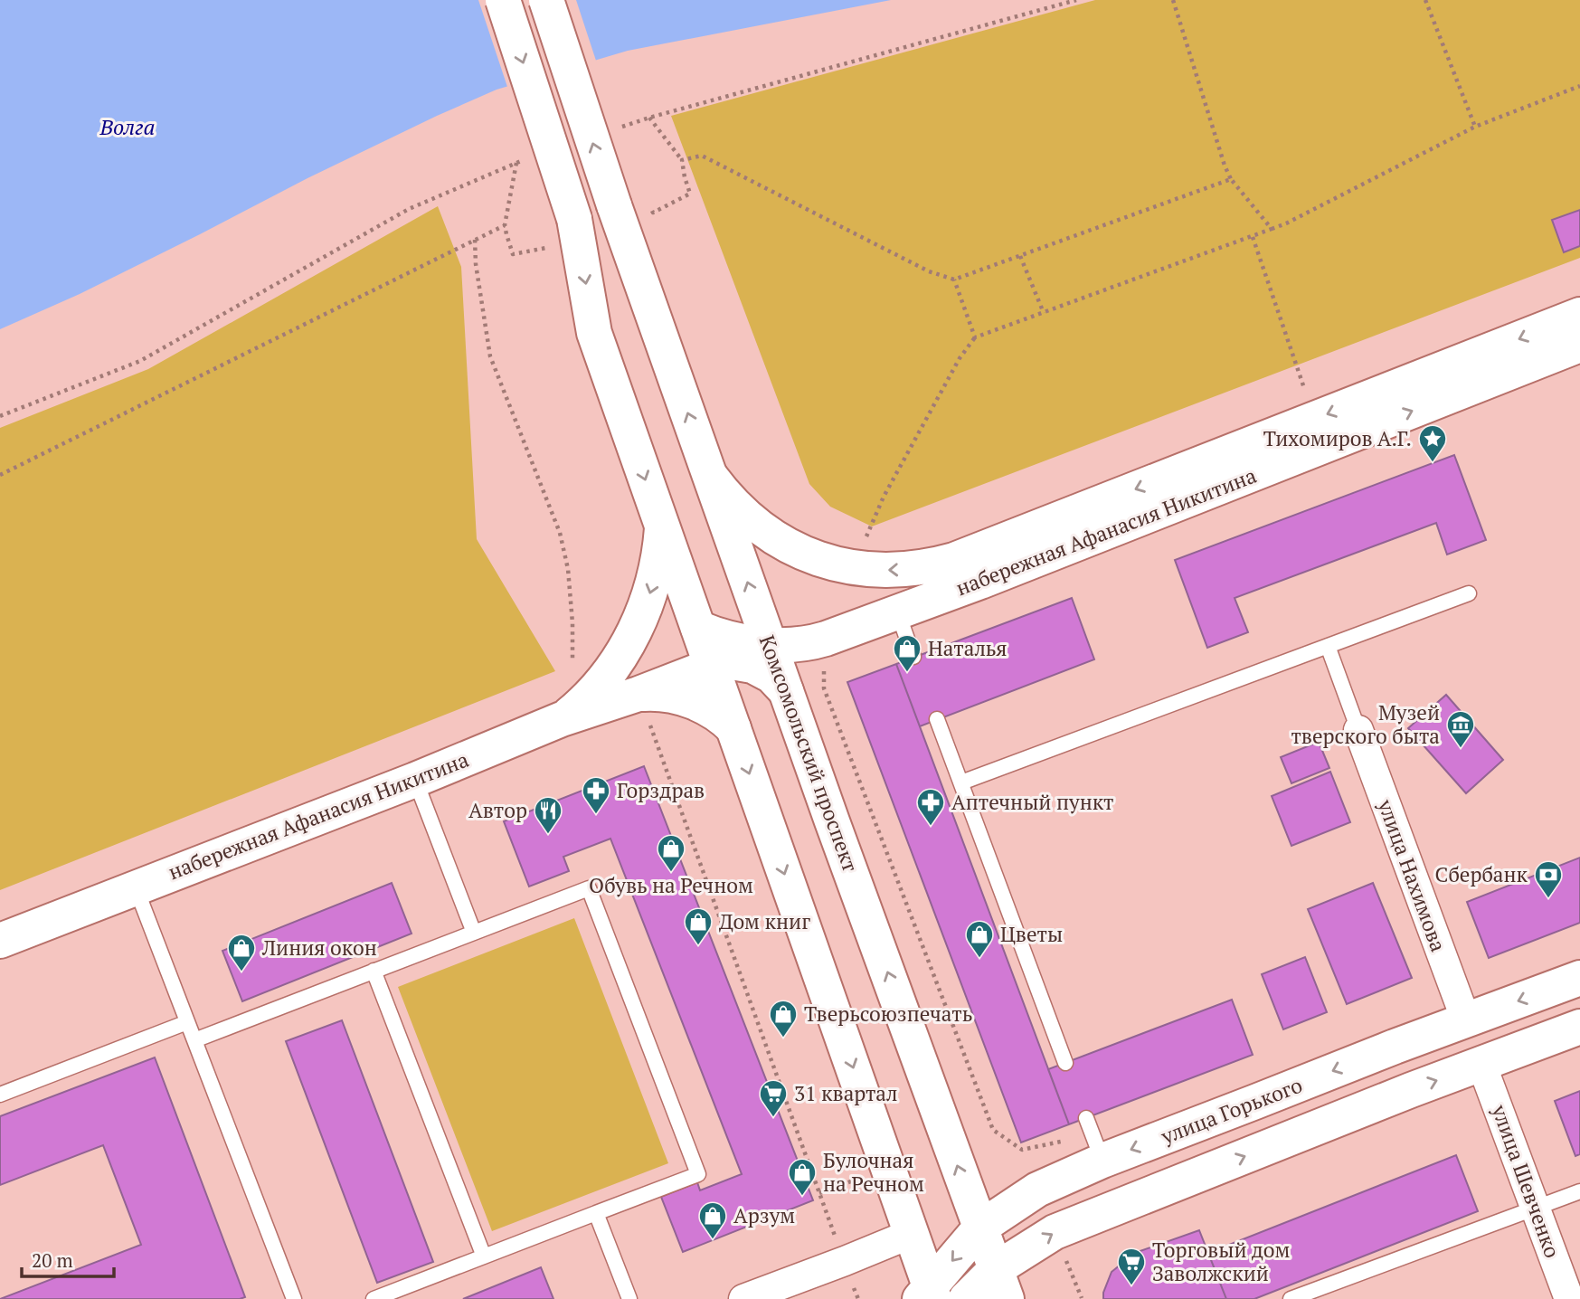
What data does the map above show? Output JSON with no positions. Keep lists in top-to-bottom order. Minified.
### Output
{"streets":{"main road":["набережная Афанасия Никитина","Комсомольский проспект","улица Горького"],"street":["улица Нахимова","улица Шевченко"]},"crossings":[["набережная Афанасия Никитина","Комсомольский проспект"],["Комсомольский проспект","улица Горького"],["улица Нахимова","улица Горького"]],"water":["Волга"],"places":{"place":["Тихомиров А.Г."],"shop":["Наталья","Обувь на Речном","Дом книг","Цветы","Линия окон","Тверьсоюзпечать","Булочная на Речном","Арзум"],"museum":["Музей тверского быта"],"pharmacy":["Горздрав","Аптечный пункт"],"restaurant":["Автор"],"bank":["Сбербанк"],"supermarket":["31 квартал","Торговый дом Заволжский"]},"scale_bar":"20 m"}
